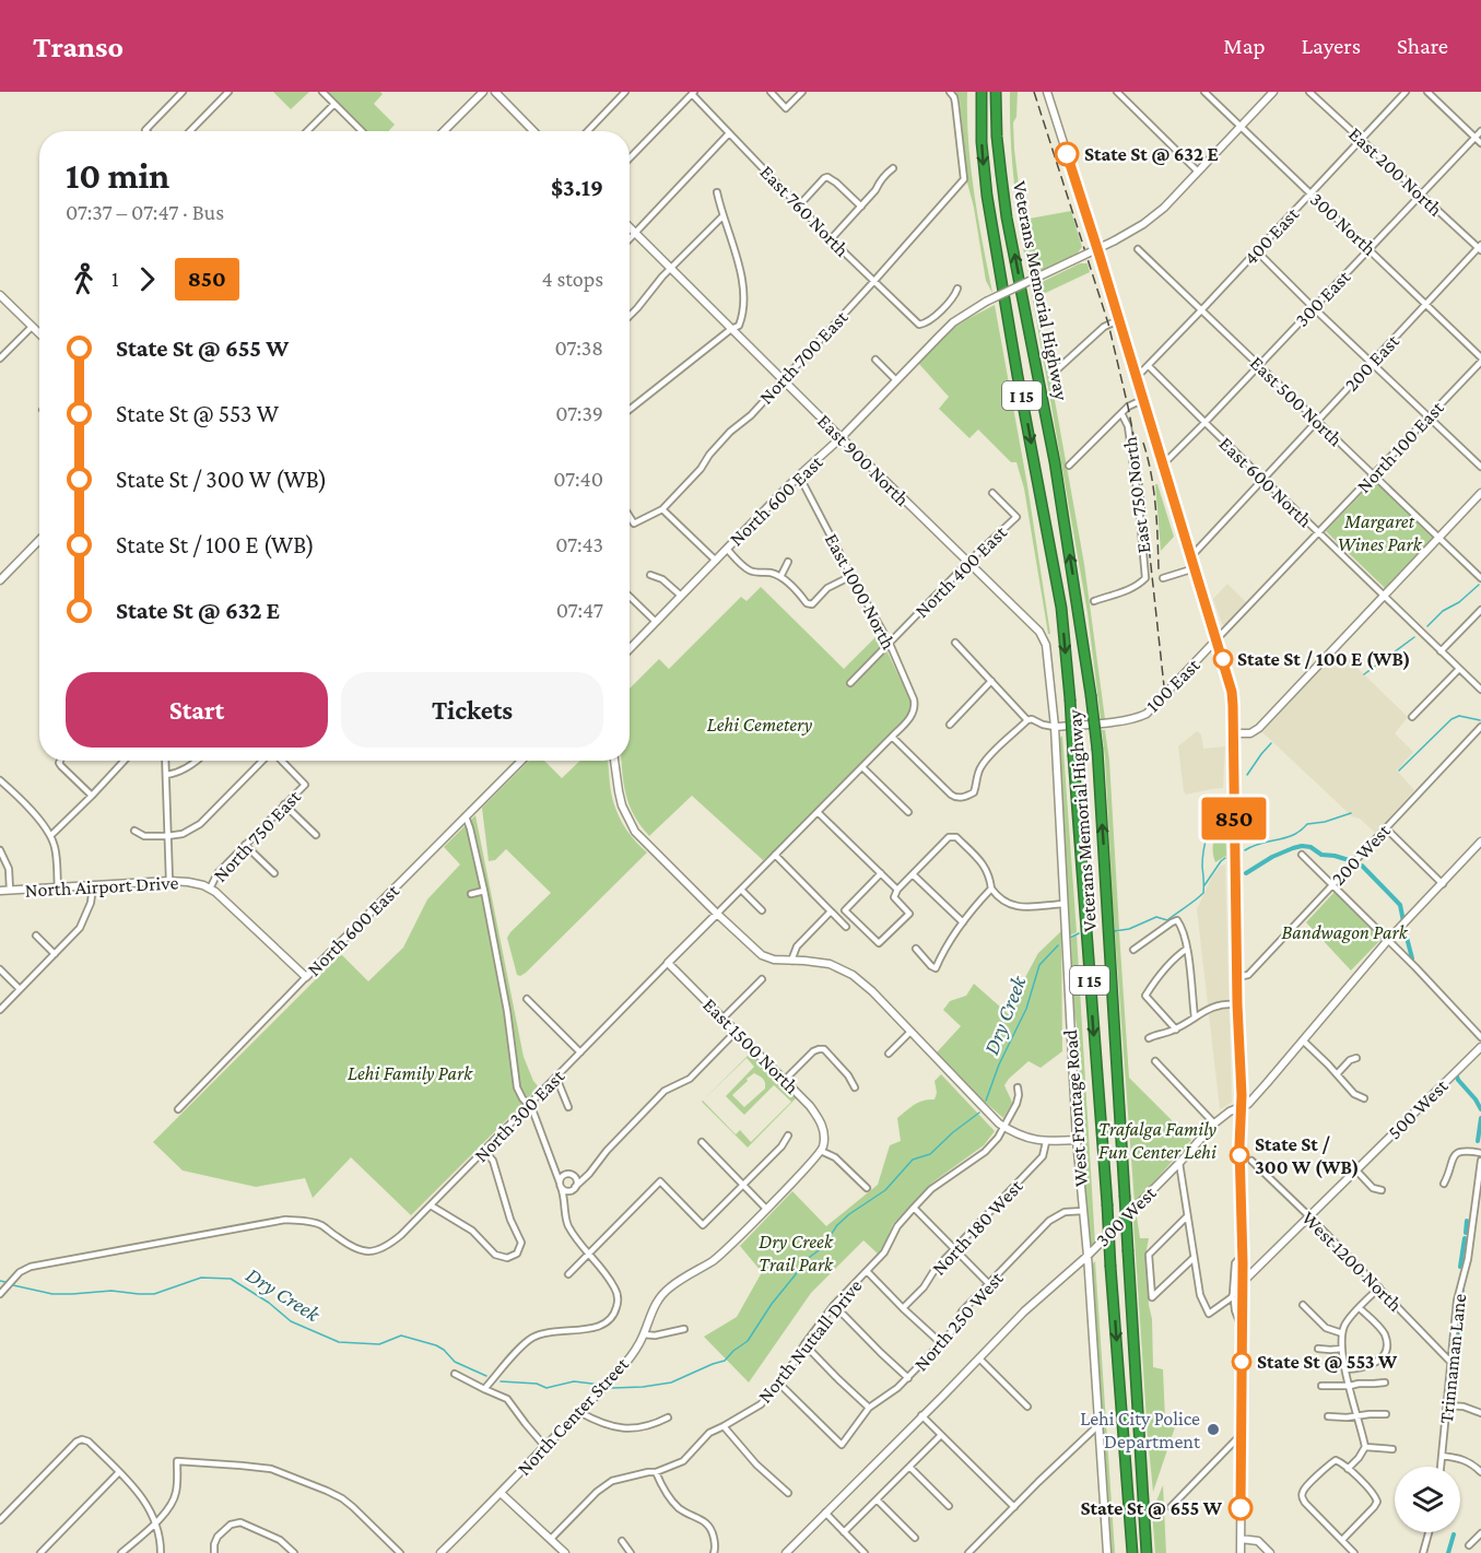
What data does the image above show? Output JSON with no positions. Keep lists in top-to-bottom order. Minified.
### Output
{"streets":{"highway":["Veterans Memorial Highway","I 15"],"street":["East 200 North","East 760 North","300 North","400 East","300 East","North 700 East","200 East","East 500 North","North 100 East","East 900 North","East 600 North","East 750 North","North 600 East","North 400 East","East 1000 North","100 East","North 750 East","200 West","North Airport Drive","East 1500 North","West Frontage Road","500 West","North 300 East","300 West","North 180 West","West 1200 North","North 250 West","North Nuttall Drive","Trinnaman Lane","North Center Street"]},"crossings":[["East 200 North","400 East"],["East 200 North","300 East"],["East 200 North","200 East"],["East 760 North","North 700 East"],["300 North","400 East"],["300 North","300 East"],["300 North","200 East"],["300 North","North 100 East"],["300 North","North 600 East"],["400 East","East 500 North"],["400 East","East 600 North"],["300 East","East 500 North"],["300 East","East 600 North"],["North 700 East","East 900 North"],["200 East","East 500 North"],["200 East","East 600 North"],["East 500 North","North 100 East"],["North 100 East","East 600 North"],["North 100 East","100 East"],["East 900 North","North 600 East"],["East 900 North","North 400 East"],["East 900 North","100 East"],["East 900 North","West Frontage Road"],["East 600 North","100 East"],["North 600 East","East 1000 North"],["North 400 East","East 1000 North"],["East 1000 North","North 300 East"],["North 750 East","North Airport Drive"],["East 1500 North","North 300 East"],["East 1500 North","North Center Street"],["West Frontage Road","300 West"],["West Frontage Road","North 250 West"],["500 West","West 1200 North"],["West 1200 North","Trinnaman Lane"],["North 250 West","North Nuttall Drive"]],"water":["Dry Creek"],"parks":["Margaret Wines Park","Lehi Cemetery","Bandwagon Park","Lehi Family Park","Trafalga Family Fun Center Lehi","Dry Creek Trail Park"],"places":["State St @ 632 E","State St / 100 E (WB)","State St / 300 W (WB)","State St @ 553 W","Lehi City Police Department","State St @ 655 W"],"lines":["bus line 850"],"page":{"header":"Transo","nav":["Map","Layers","Share"],"on_map":"850","heading":["10 min","07:37 – 07:47 · Bus","$3.19"],"legs":["1","850","4 stops"],"list":[{"name":"State St @ 655 W","value":"07:38"},{"name":"State St @ 553 W","value":"07:39"},{"name":"State St / 300 W (WB)","value":"07:40"},{"name":"State St / 100 E (WB)","value":"07:43"},{"name":"State St @ 632 E","value":"07:47"}],"buttons":["Start","Tickets"]}}
